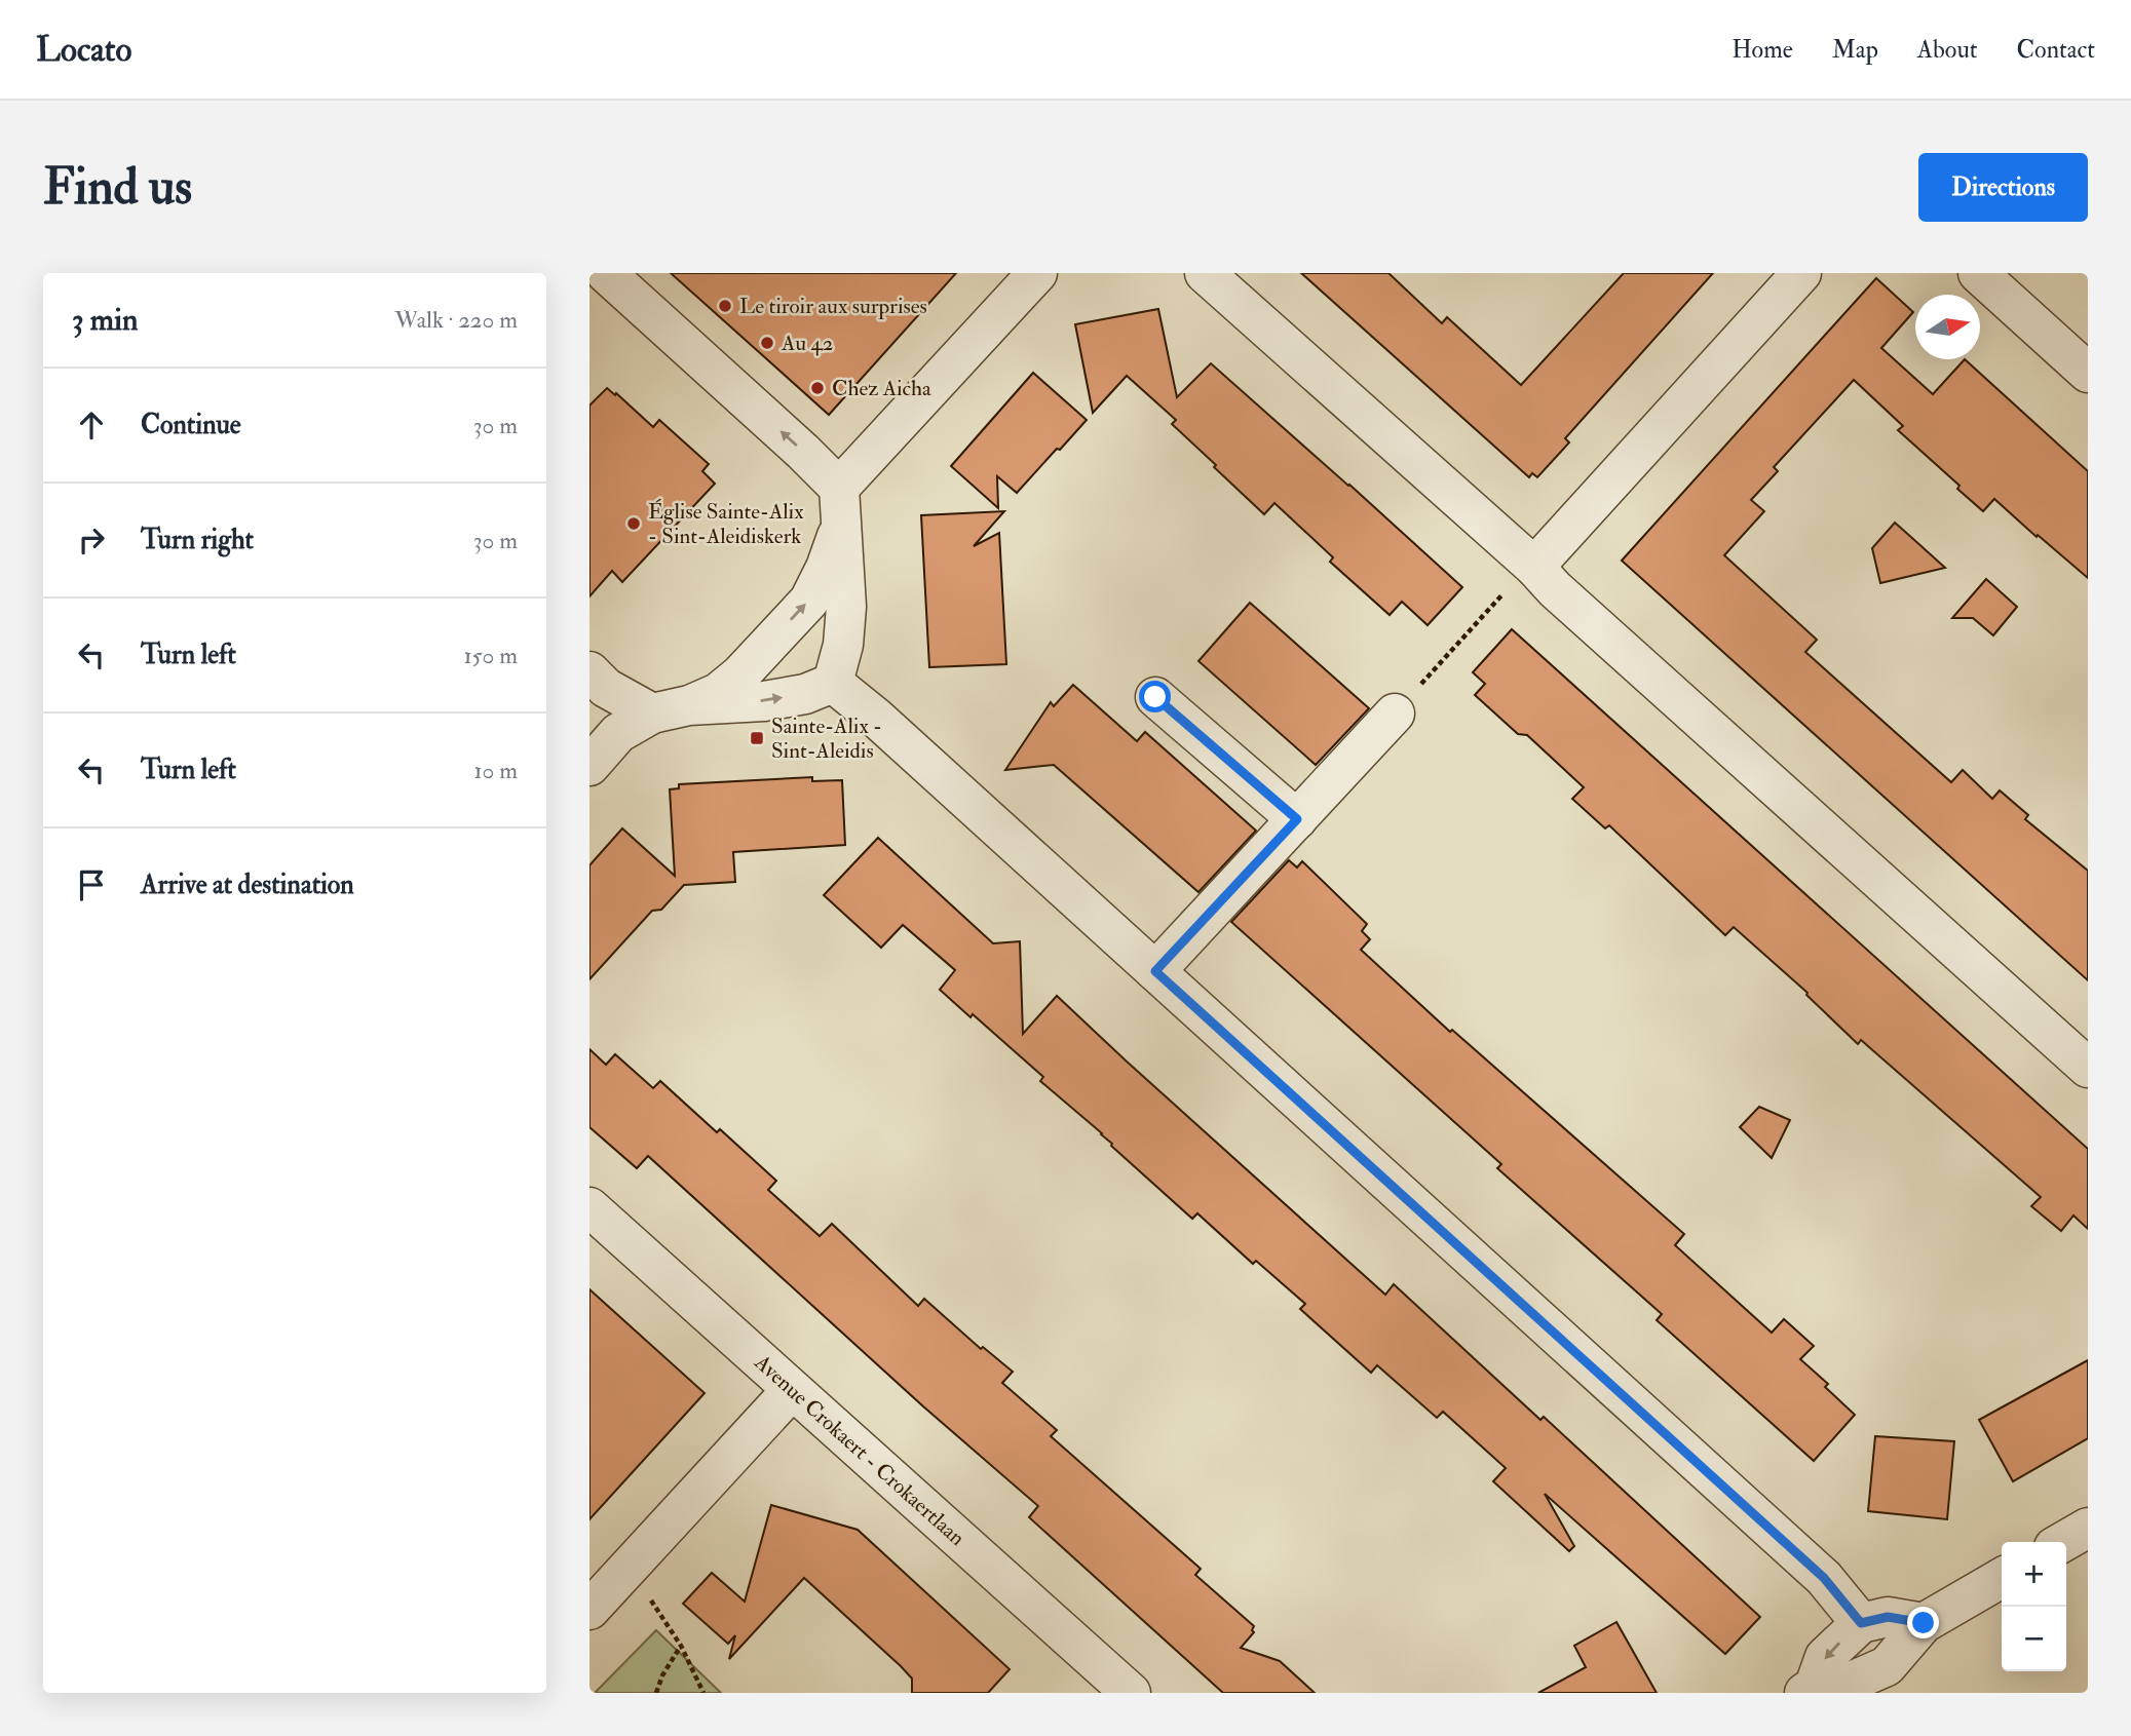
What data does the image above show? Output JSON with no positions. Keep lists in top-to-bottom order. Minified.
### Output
{"streets":{"street":["Avenue Crokaert - Crokaertlaan"]},"places":{"other":["Le tiroir aux surprises","Au 42","Chez Aicha","Église Sainte-Alix - Sint-Aleidiskerk"],"transit":["Sainte-Alix - Sint-Aleidis"]},"north":"right","page":{"header":"Locato","nav":["Home","Map","About","Contact"],"buttons":"Directions","title":"Find us","heading":["3 min","Walk · 220 m"],"list":[["Continue","30 m"],["Turn right","30 m"],["Turn left","150 m"],["Turn left","10 m"],"Arrive at destination"],"map_buttons":["+","−"]}}
